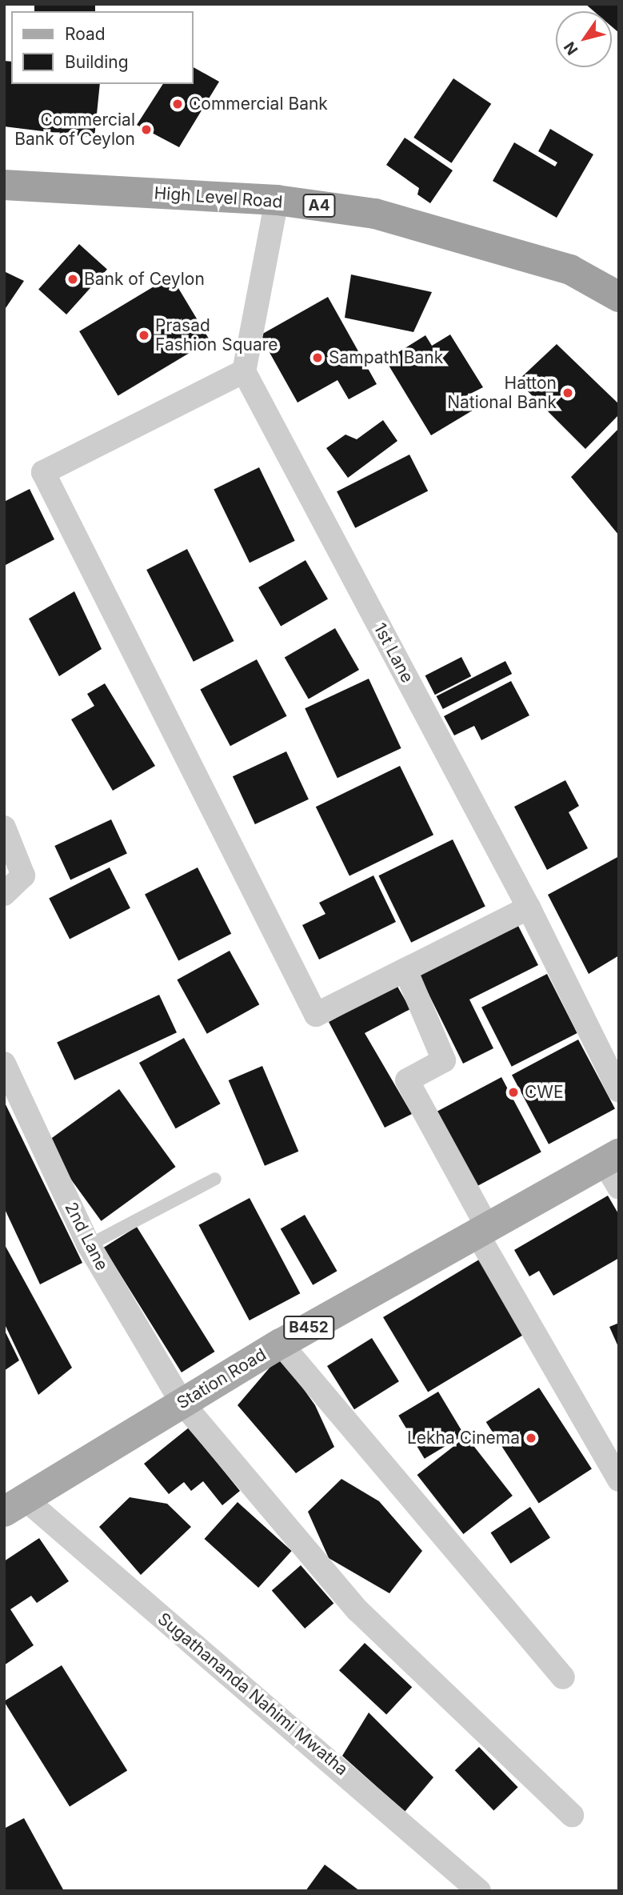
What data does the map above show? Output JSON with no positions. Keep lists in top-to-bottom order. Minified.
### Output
{"streets":{"highway":["High Level Road","A4"],"main road":["B452","Station Road"],"street":["1st Lane","2nd Lane","Sugathananda Nahimi Mwatha"]},"crossings":[["2nd Lane","Station Road"],["Station Road","Sugathananda Nahimi Mwatha"]],"places":["Commercial Bank","Commercial Bank of Ceylon","Bank of Ceylon","Prasad Fashion Square","Sampath Bank","Hatton National Bank","CWE","Lekha Cinema"],"legend":["Road","Building"],"north":"bottom left"}
